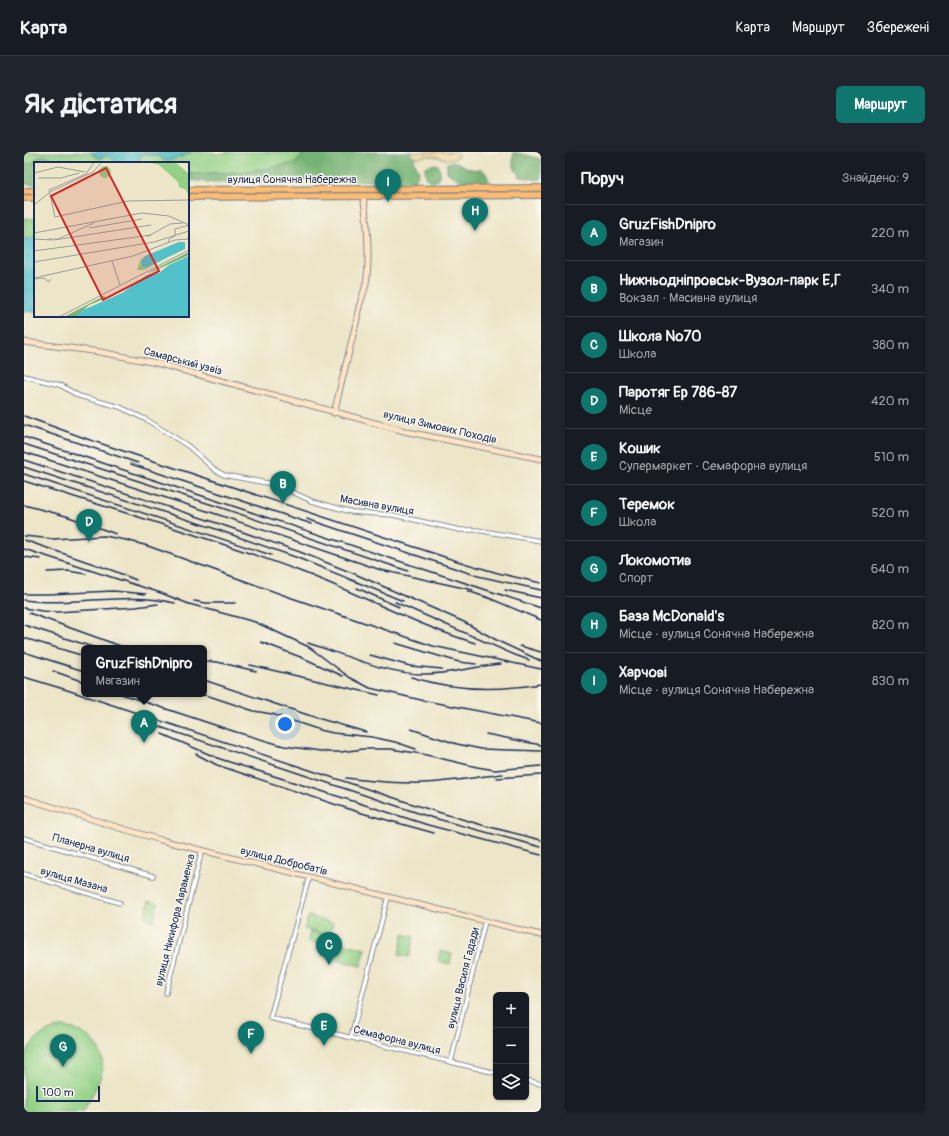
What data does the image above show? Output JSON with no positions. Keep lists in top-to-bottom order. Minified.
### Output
{"streets":{"main road":["вулиця Сонячна Набережна"],"street":["Самарський узвіз","вулиця Зимових Походів","Масивна вулиця","Планерна вулиця","вулиця Добробатів","вулиця Мазана","вулиця Никифора Авраменка","вулиця Василя Гадади","Семафорна вулиця"]},"crossings":[["Самарський узвіз","вулиця Зимових Походів"],["вулиця Добробатів","вулиця Никифора Авраменка"],["вулиця Добробатів","вулиця Василя Гадади"],["вулиця Добробатів","Семафорна вулиця"],["вулиця Василя Гадади","Семафорна вулиця"]],"scale_bar":"100 m","page":{"header":"Карта","nav":["Карта","Маршрут","Збережені"],"buttons":"Маршрут","title":"Як дістатися","heading":["Поруч","Знайдено: 9"],"pins":["I","H","B","D","A","C","E","F","G"],"list":[{"mark":"A","name":"GruzFishDnipro","note":"Магазин","value":"220 m"},{"mark":"B","name":"Нижньодніпровськ-Вузол-парк Е,Г","note":"Вокзал · Масивна вулиця","value":"340 m"},{"mark":"C","name":"Школа №70","note":"Школа","value":"380 m"},{"mark":"D","name":"Паротяг Ер 786-87","note":"Місце","value":"420 m"},{"mark":"E","name":"Кошик","note":"Супермаркет · Семафорна вулиця","value":"510 m"},{"mark":"F","name":"Теремок","note":"Школа","value":"520 m"},{"mark":"G","name":"Локомотив","note":"Спорт","value":"640 m"},{"mark":"H","name":"База McDonald's","note":"Місце · вулиця Сонячна Набережна","value":"820 m"},{"mark":"I","name":"Харчові","note":"Місце · вулиця Сонячна Набережна","value":"830 m"}],"popup":["GruzFishDnipro","Магазин"],"map_buttons":["+","−"],"scale":"100 m"}}
